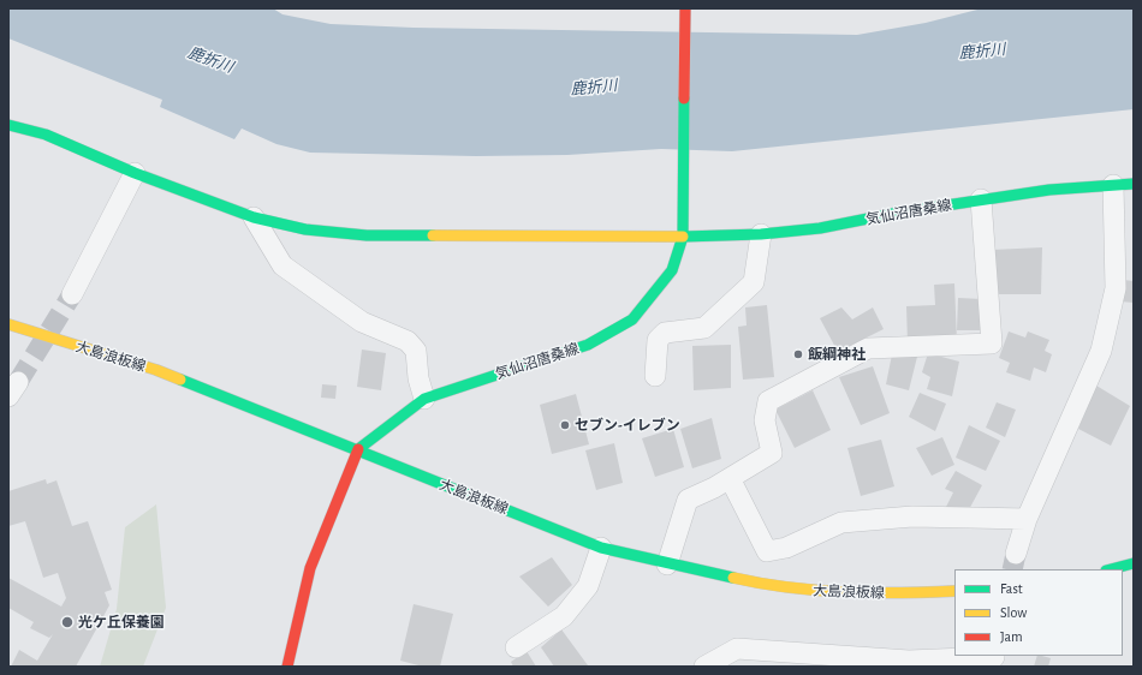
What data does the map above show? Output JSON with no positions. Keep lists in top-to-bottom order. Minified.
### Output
{"streets":{"main road":["気仙沼唐桑線","大島浪板線"]},"crossings":[["気仙沼唐桑線","大島浪板線"]],"water":["鹿折川"],"places":["飯綱神社","セブン-イレブン","光ケ丘保養園"],"legend":["Fast","Slow","Jam"]}
